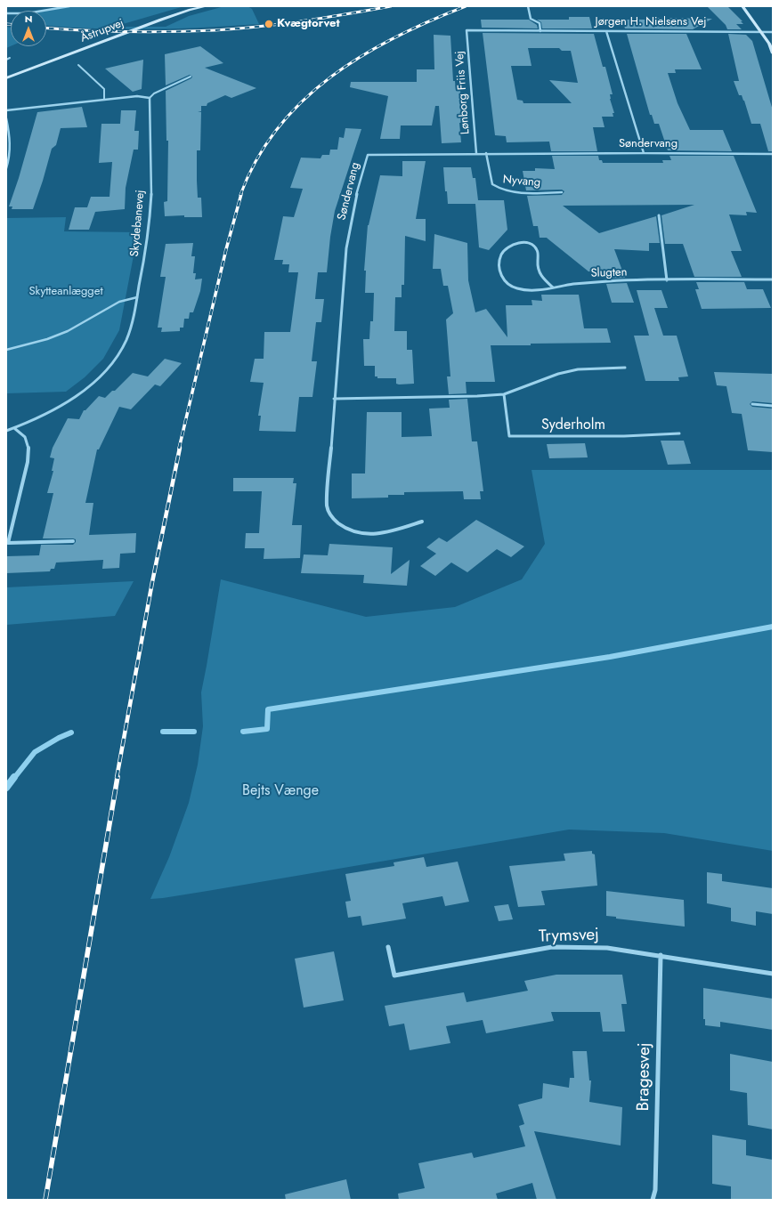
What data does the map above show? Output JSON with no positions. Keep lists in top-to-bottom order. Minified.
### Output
{"streets":{"street":["Jørgen H. Nielsens Vej","Åstrupvej","Lønborg Friis Vej","Søndervang","Nyvang","Skydebanevej","Slugten","Syderholm","Trymsvej","Bragesvej"]},"crossings":[["Jørgen H. Nielsens Vej","Lønborg Friis Vej"],["Lønborg Friis Vej","Søndervang"],["Søndervang","Nyvang"],["Trymsvej","Bragesvej"]],"parks":["Skytteanlægget","Bejts Vænge"],"places":["Kvægtorvet"],"north":"top"}
